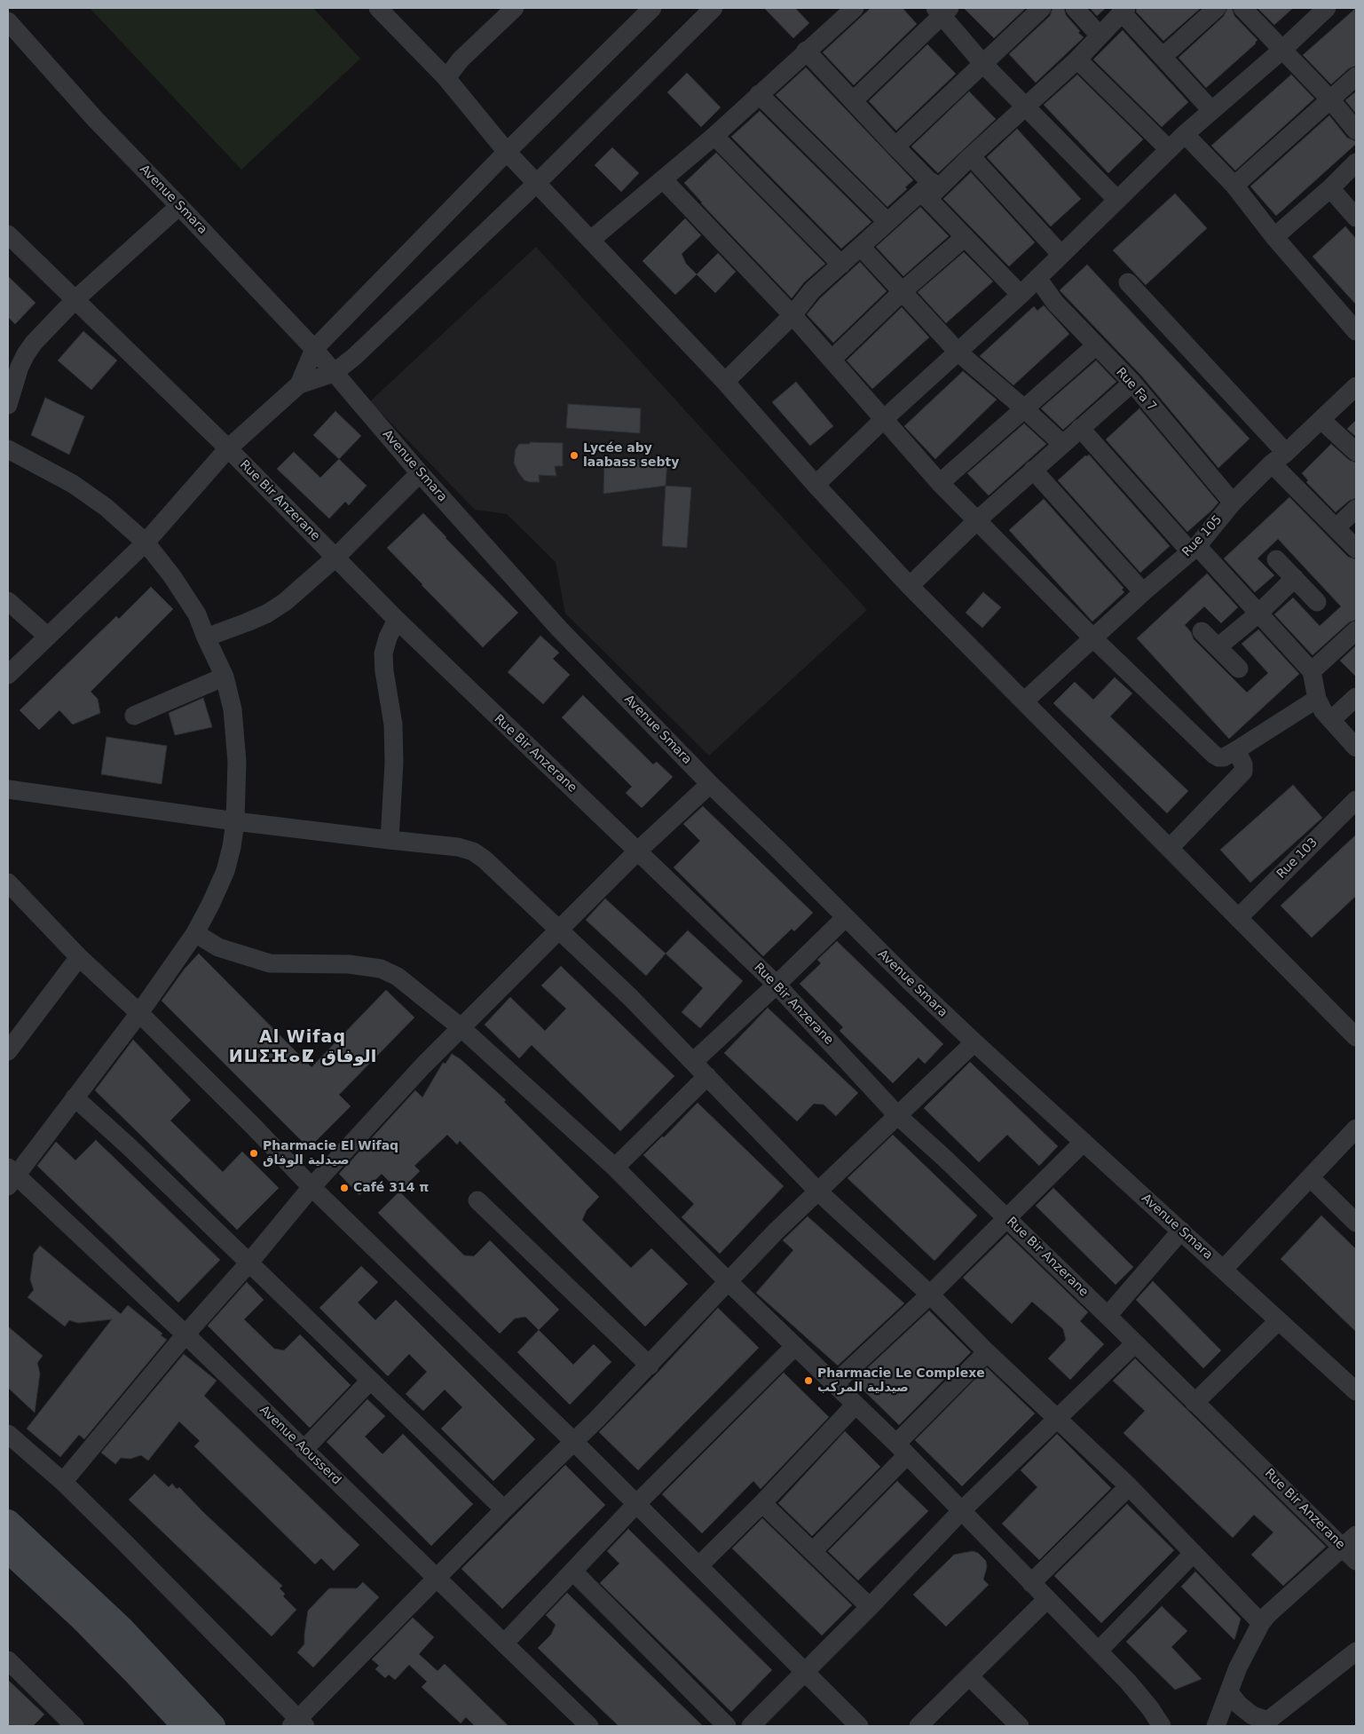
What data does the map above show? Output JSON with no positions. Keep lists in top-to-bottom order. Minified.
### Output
{"streets":{"street":["Avenue Smara","Rue Fa 7","Rue Bir Anzerane","Rue 105","Rue 103","Avenue Aousserd"]},"crossings":[["Rue Fa 7","Rue 105"]],"districts":["Al Wifaq ⵍⵡⵉⴼⴰⵇ الوفاق"],"places":["Lycée aby laabass sebty","Pharmacie El Wifaq صيدلية الوفاق","Café 314 π","Pharmacie Le Complexe صيدلية المركب"]}
